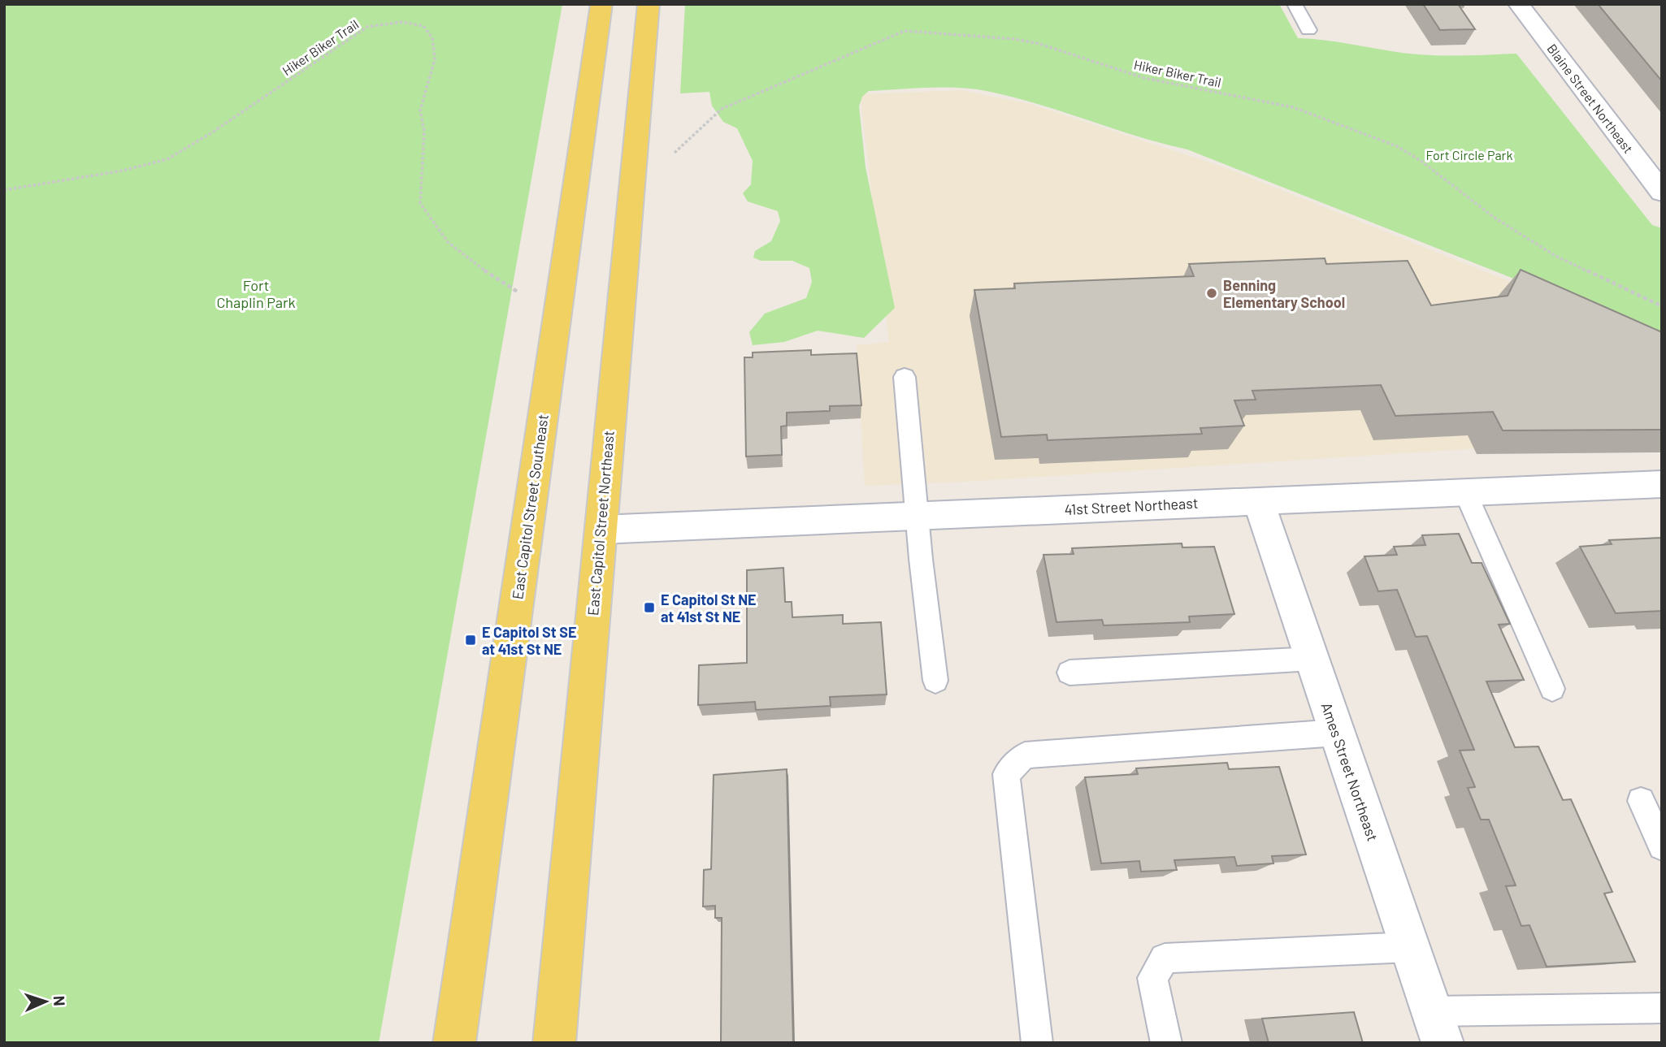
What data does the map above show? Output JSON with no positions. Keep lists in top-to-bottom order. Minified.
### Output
{"streets":{"main road":["East Capitol Street Southeast","East Capitol Street Northeast"],"street":["Blaine Street Northeast","41st Street Northeast","Ames Street Northeast"],"path":["Hiker Biker Trail"]},"crossings":[["41st Street Northeast","East Capitol Street Northeast"],["41st Street Northeast","Ames Street Northeast"]],"parks":["Fort Circle Park","Fort Chaplin Park"],"places":{"other":["Benning Elementary School"],"transit":["E Capitol St NE at 41st St NE","E Capitol St SE at 41st St NE"]},"north":"right"}
